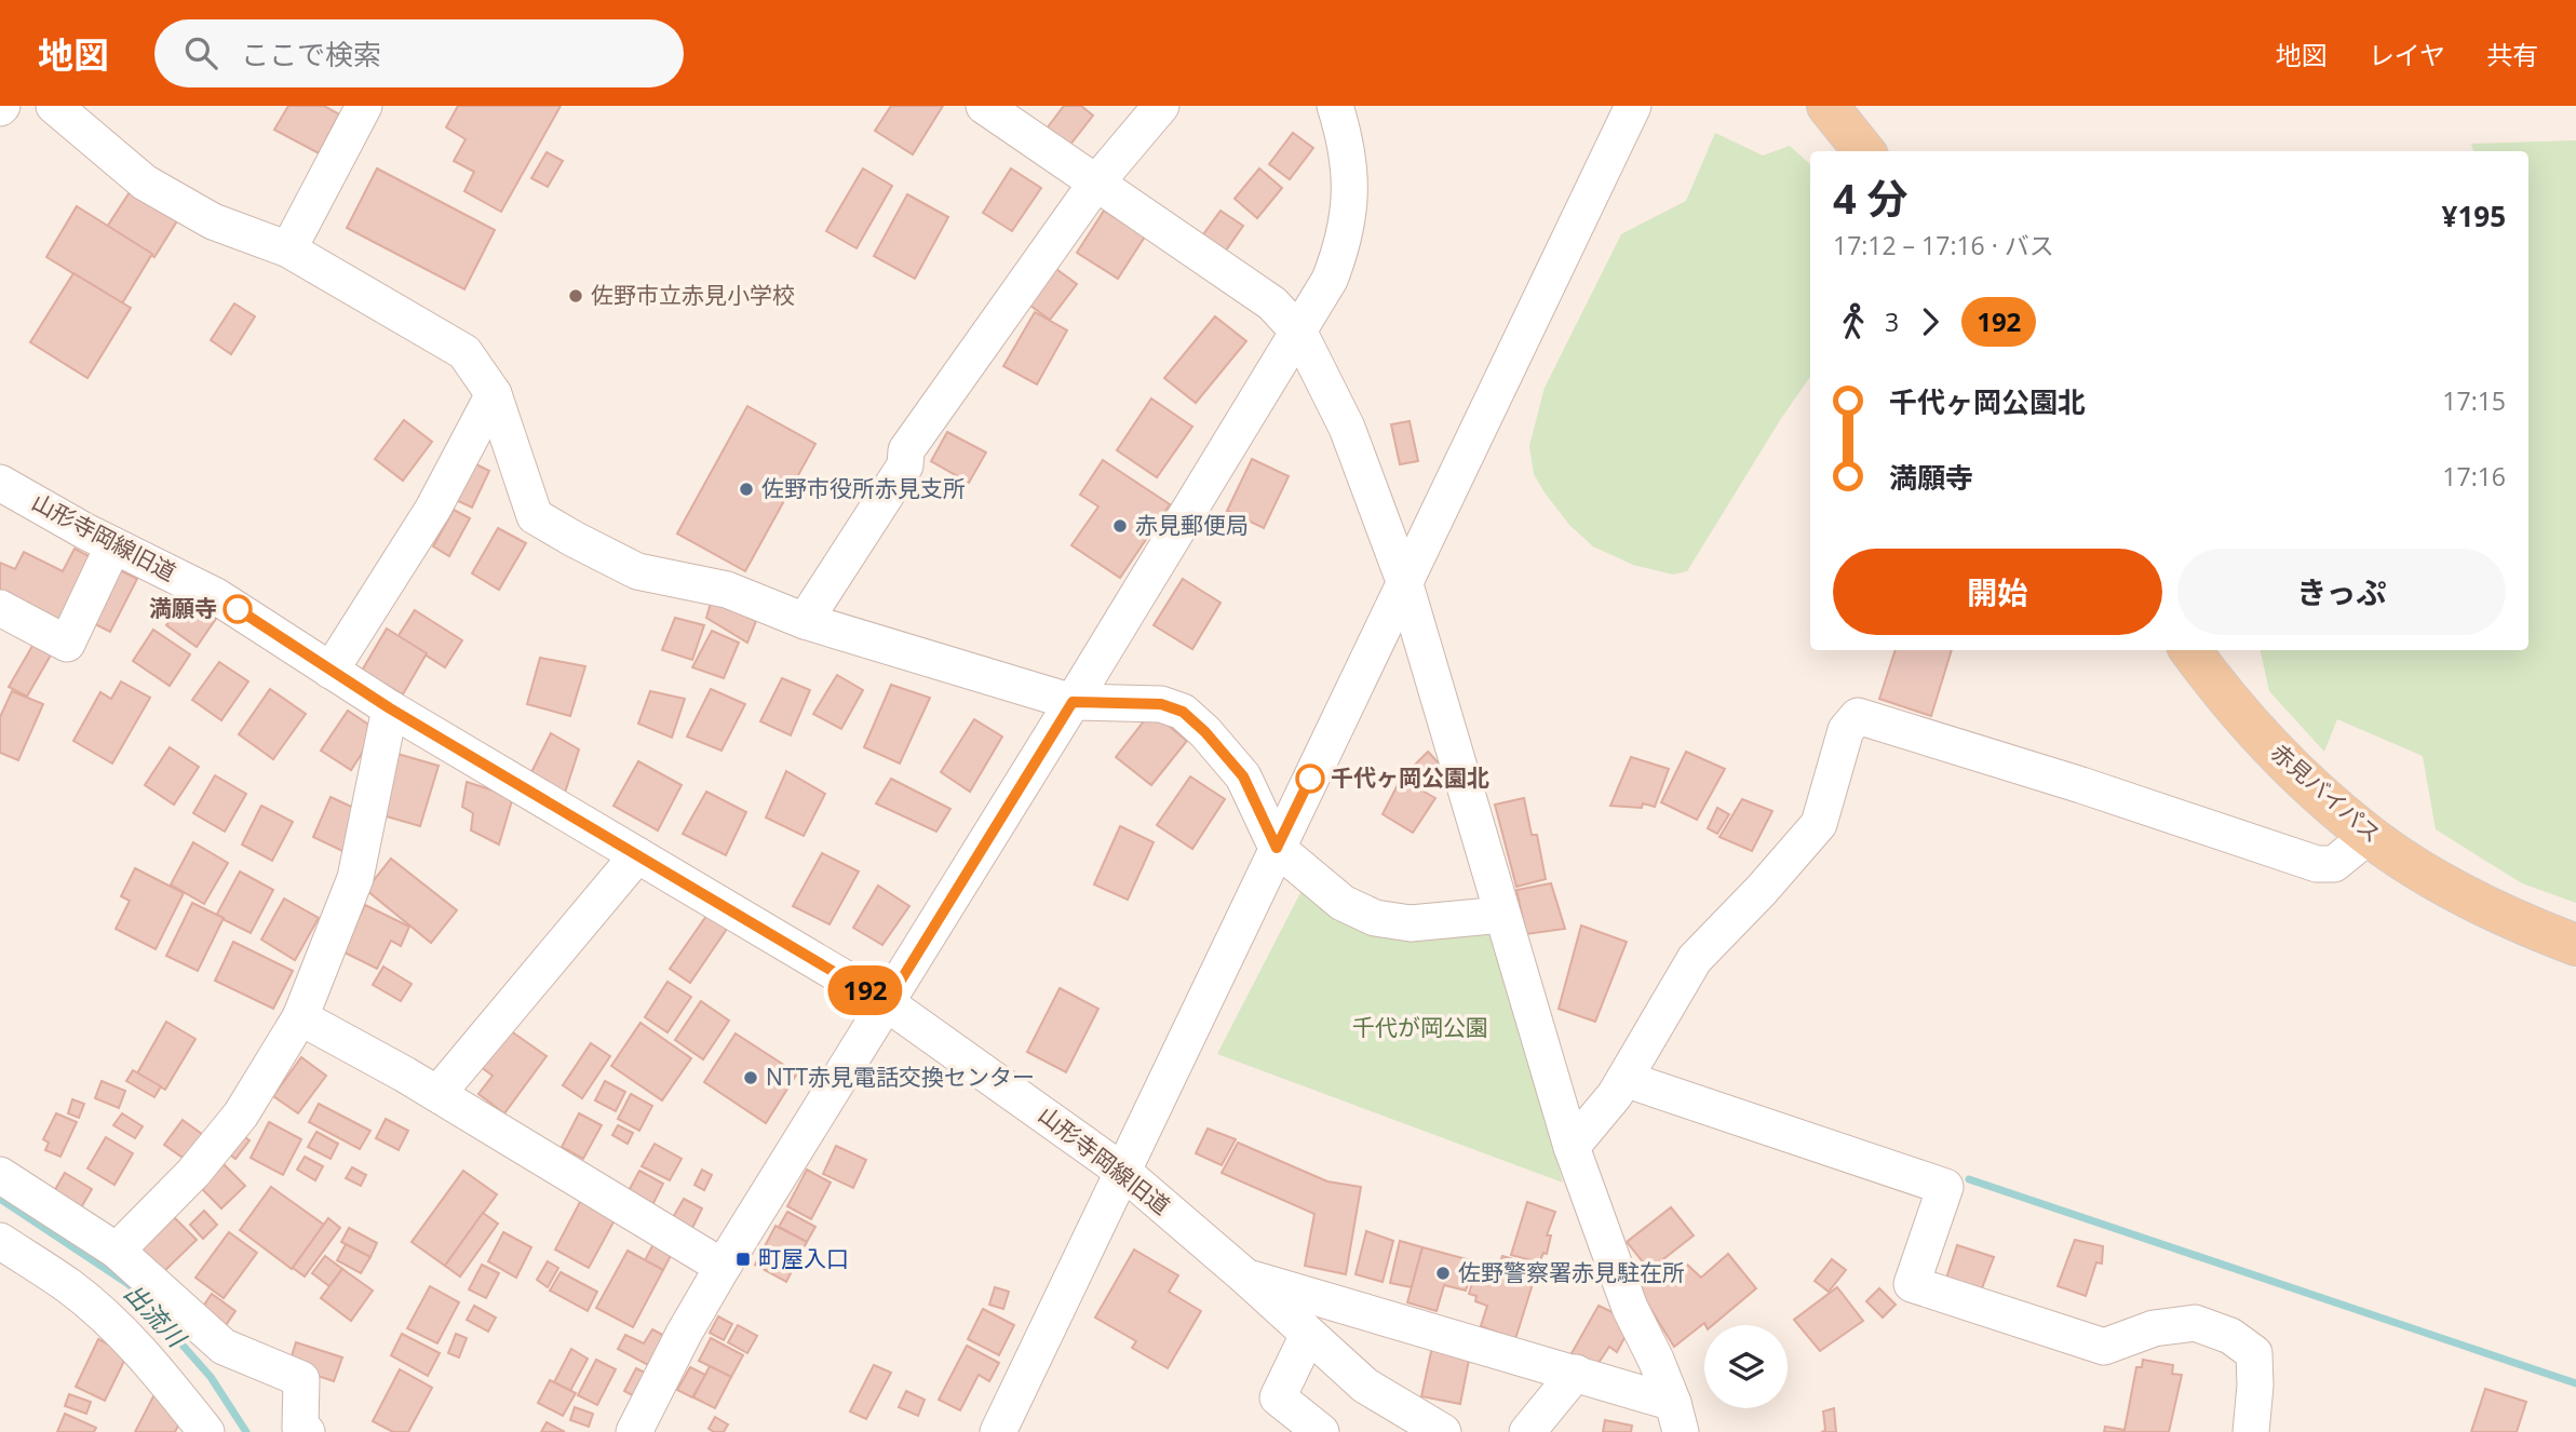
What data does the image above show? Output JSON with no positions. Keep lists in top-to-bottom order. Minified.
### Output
{"streets":{"main road":["赤見バイパス"],"street":["山形寺岡線旧道"]},"water":["出流川"],"parks":["千代が岡公園"],"places":{"other":["佐野市立赤見小学校","佐野市役所赤見支所","赤見郵便局","満願寺","千代ヶ岡公園北","NTT赤見電話交換センター","佐野警察署赤見駐在所"],"transit":["町屋入口"]},"lines":["bus line 192"],"page":{"header":"地図","search":"ここで検索","nav":["地図","レイヤ","共有"],"on_map":"192","heading":["4 分","17:12 – 17:16 · バス","¥195"],"legs":["3","192"],"list":[{"name":"千代ヶ岡公園北","value":"17:15"},{"name":"満願寺","value":"17:16"}],"buttons":["開始","きっぷ"]}}
